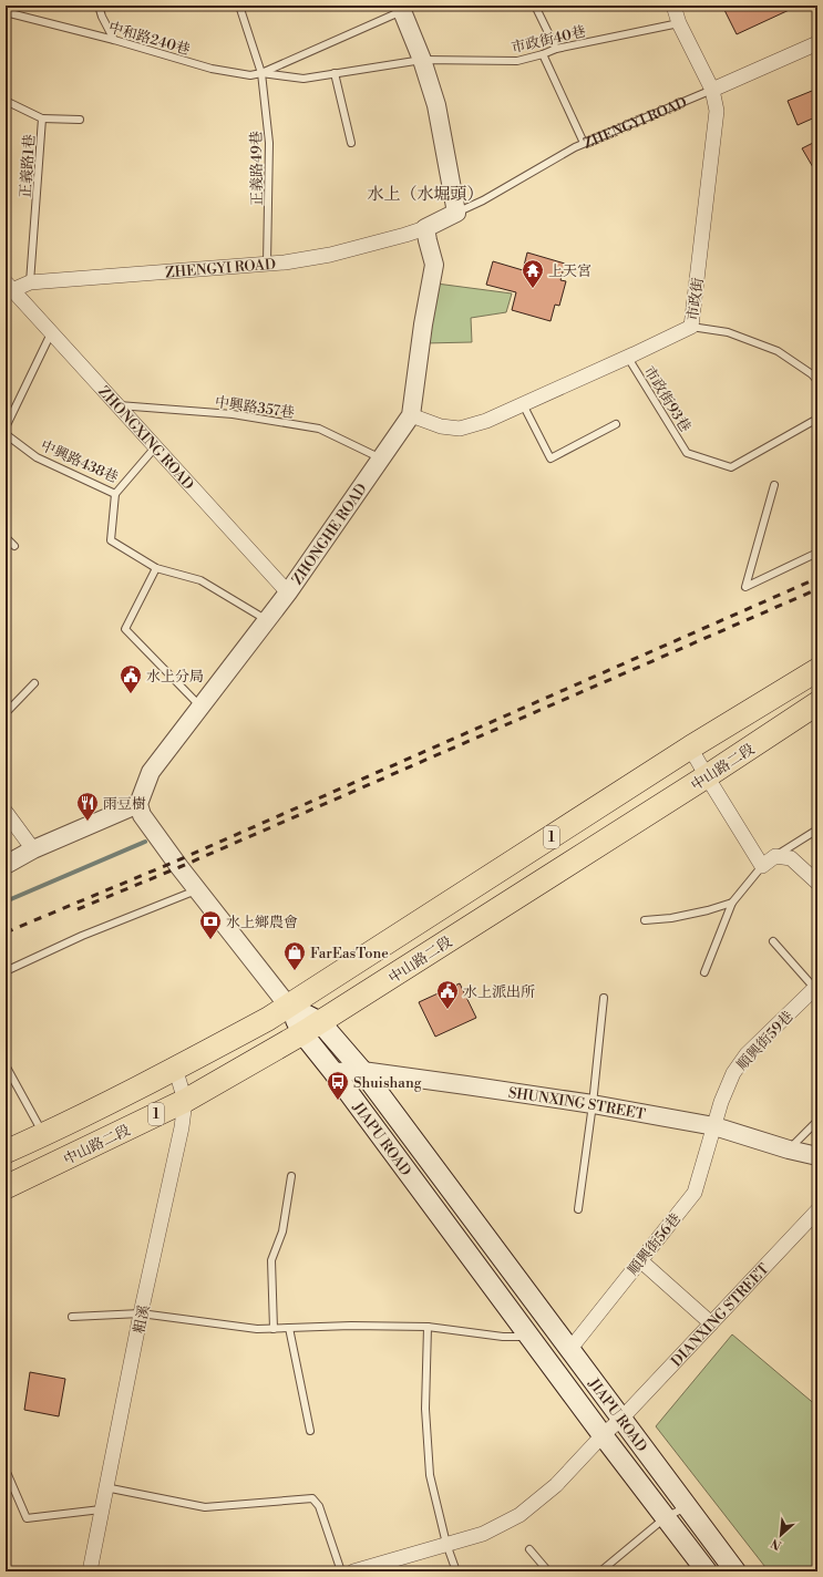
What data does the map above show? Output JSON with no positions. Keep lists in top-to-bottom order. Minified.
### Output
{"streets":{"main road":["中山路二段","1","JIAPU ROAD"],"street":["ZHENGYI ROAD","市政街","ZHONGXING ROAD","ZHONGHE ROAD","順興街59巷","SHUNXING STREET","順興街56巷","DIANXING STREET","粗溪"],"lane":["中和路240巷","市政街40巷","正義路1巷","正義路49巷","市政街93巷","中興路357巷","中興路438巷"]},"crossings":[["中和路240巷","市政街40巷"],["中和路240巷","正義路49巷"],["市政街40巷","市政街"],["ZHENGYI ROAD","正義路1巷"],["ZHENGYI ROAD","正義路49巷"],["ZHENGYI ROAD","市政街"],["ZHENGYI ROAD","ZHONGXING ROAD"],["ZHENGYI ROAD","ZHONGHE ROAD"],["市政街","市政街93巷"],["市政街","ZHONGHE ROAD"],["中興路357巷","ZHONGXING ROAD"],["中興路357巷","ZHONGHE ROAD"],["ZHONGXING ROAD","中興路438巷"],["ZHONGXING ROAD","ZHONGHE ROAD"],["中山路二段","JIAPU ROAD"],["中山路二段","粗溪"],["1","JIAPU ROAD"],["1","粗溪"],["順興街59巷","SHUNXING STREET"],["順興街59巷","順興街56巷"],["SHUNXING STREET","JIAPU ROAD"],["SHUNXING STREET","順興街56巷"],["JIAPU ROAD","順興街56巷"],["JIAPU ROAD","DIANXING STREET"]],"districts":["水上（水堀頭）"],"places":{"temple":["上天宮"],"public building":["水上分局","水上派出所"],"restaurant":["雨豆樹"],"bank":["水上鄉農會"],"shop":["FarEasTone"],"bus stop":["Shuishang"]},"north":"bottom left"}
